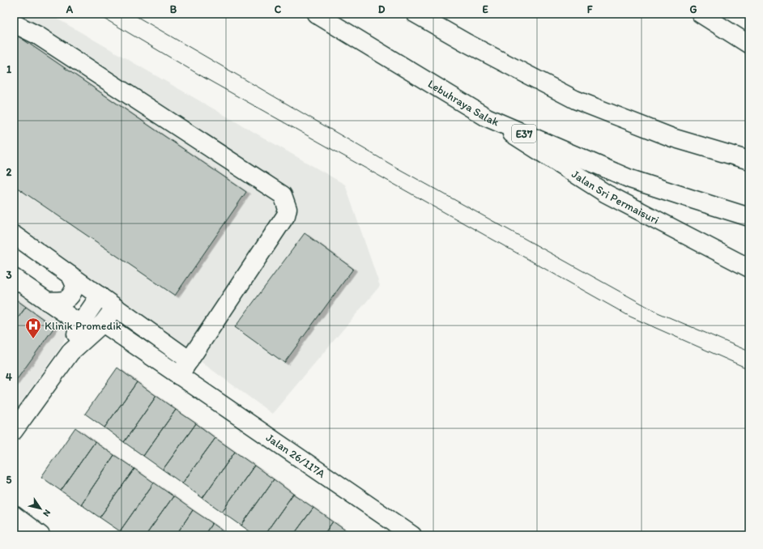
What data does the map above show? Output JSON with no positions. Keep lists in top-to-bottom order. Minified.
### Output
{"streets":{"main road":["Lebuhraya Salak","E37","Jalan Sri Permaisuri","Jalan 26/117A"]},"crossings":[["Lebuhraya Salak","Jalan Sri Permaisuri"]],"places":{"hospital":["Klinik Promedik"]},"north":"bottom right","grid":{"columns":["A","B","C","D","E","F","G"],"rows":["1","2","3","4","5"]}}
